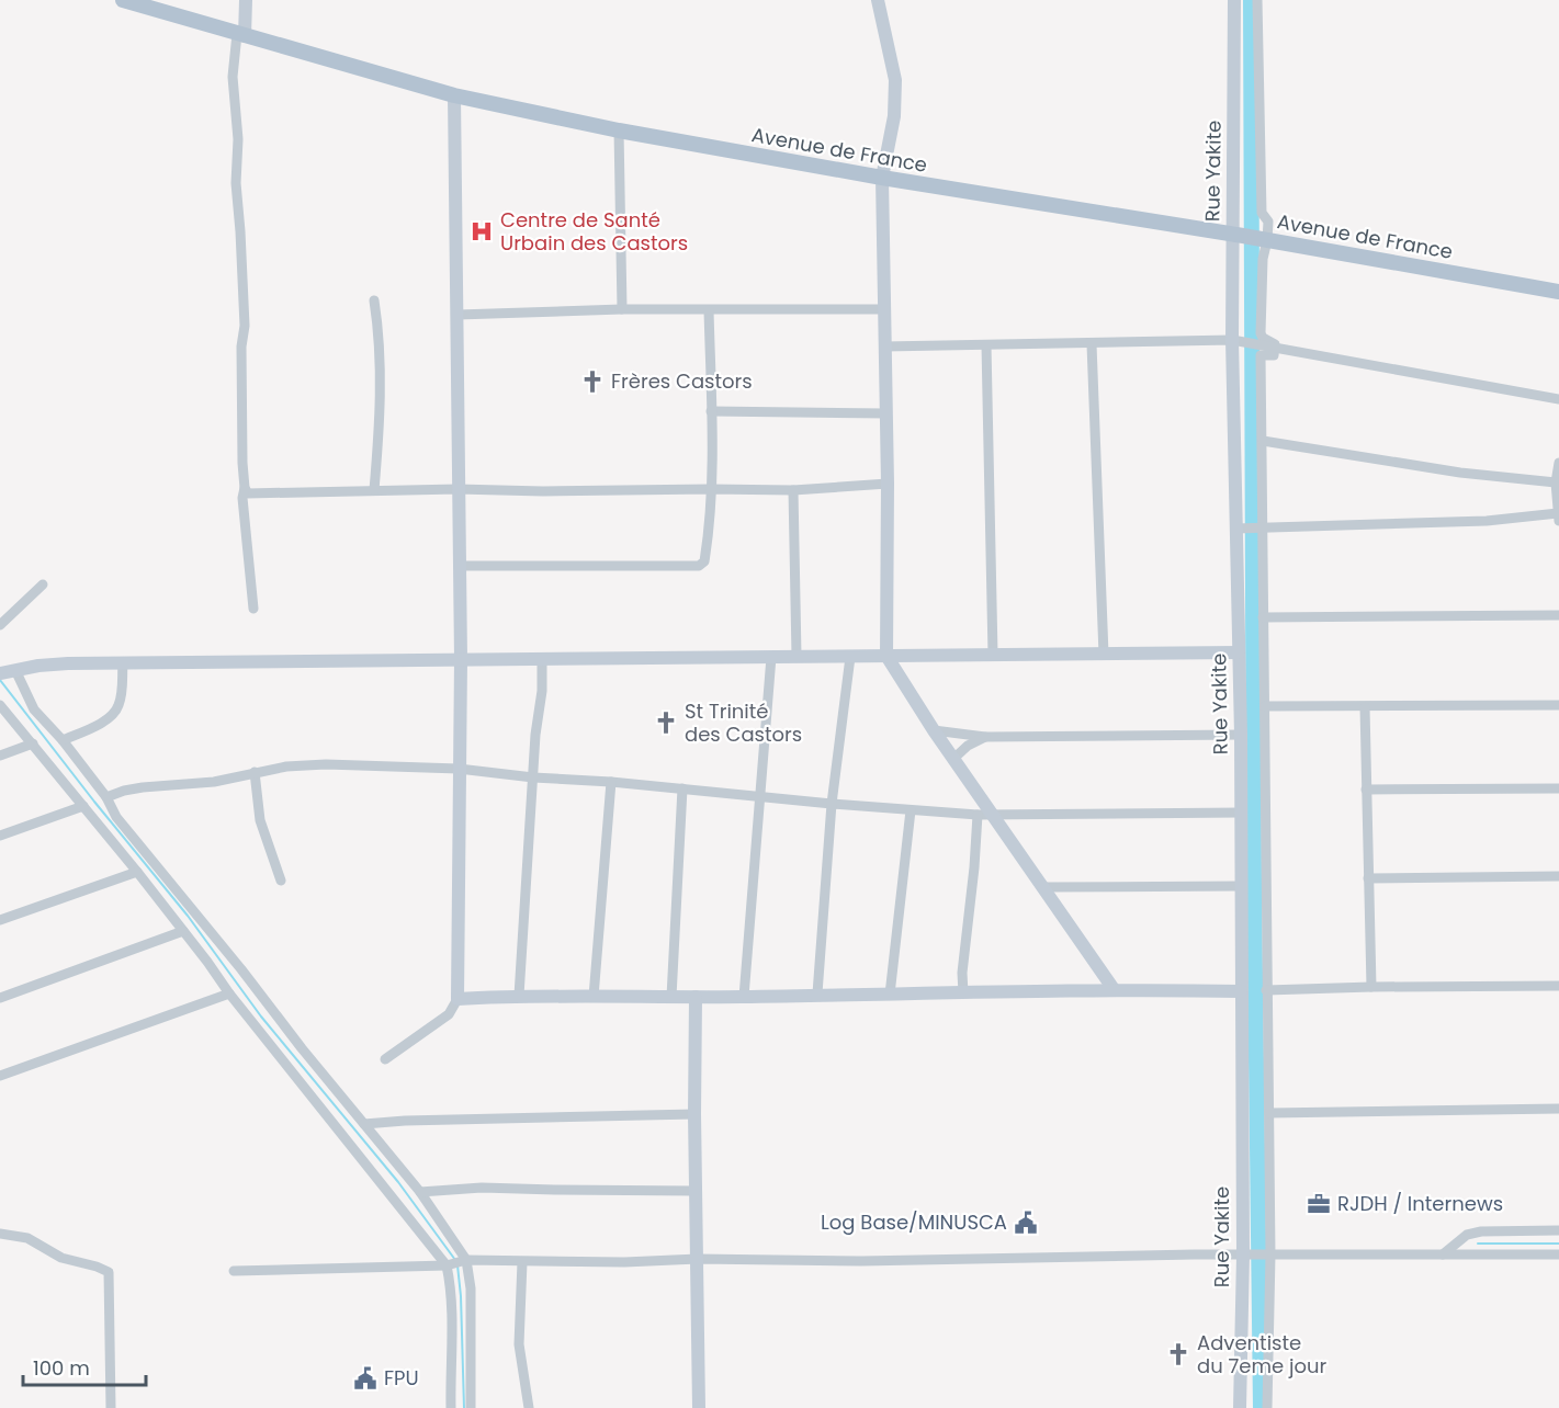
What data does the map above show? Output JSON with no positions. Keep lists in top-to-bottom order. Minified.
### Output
{"streets":{"main road":["Avenue de France"],"street":["Rue Yakite"]},"crossings":[["Avenue de France","Rue Yakite"]],"places":{"hospital":["Centre de Santé Urbain des Castors"],"church":["Frères Castors","St Trinité des Castors","Adventiste du 7eme jour"],"office":["RJDH / Internews"],"public building":["Log Base/MINUSCA","FPU"]},"scale_bar":"100 m"}
